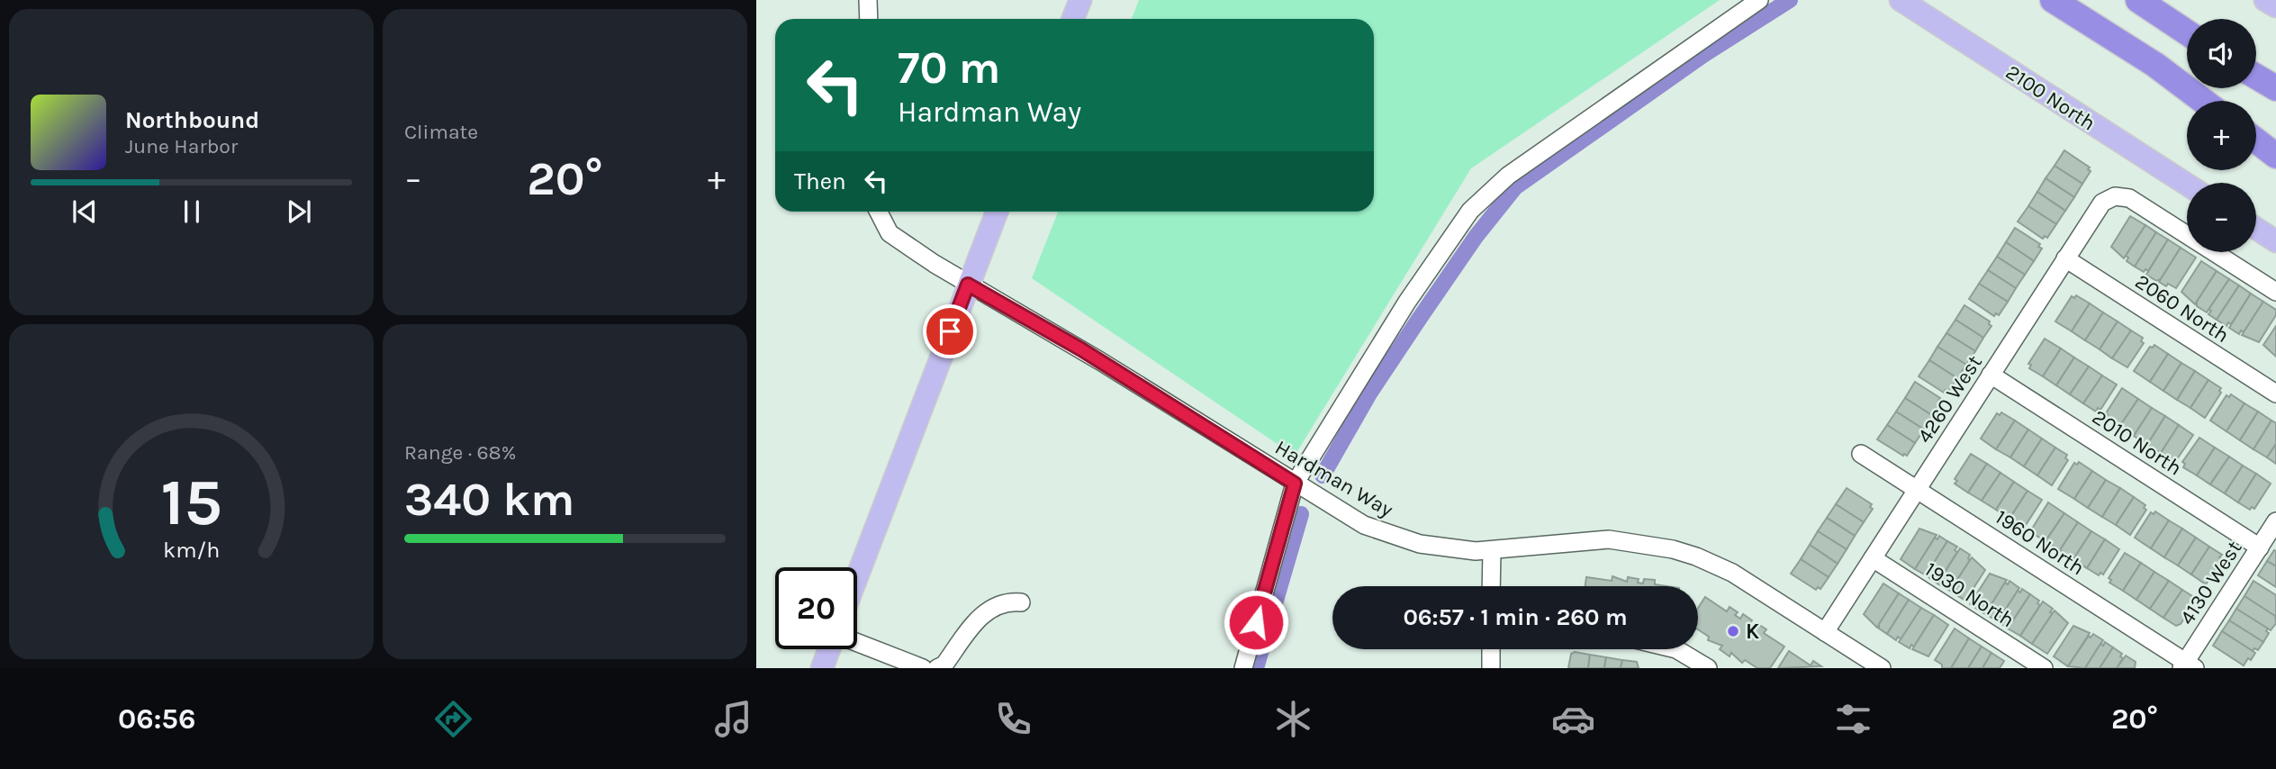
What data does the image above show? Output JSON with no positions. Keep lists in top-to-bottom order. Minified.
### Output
{"streets":{"main road":["2100 North"],"street":["2060 North","4260 West","2010 North","Hardman Way","1960 North","4130 West","1930 North"]},"crossings":[["2060 North","4260 West"],["4260 West","2010 North"],["4260 West","Hardman Way"],["4260 West","1960 North"],["4260 West","1930 North"],["2010 North","4130 West"],["1960 North","4130 West"]],"places":["K"],"page":{"tile":["Climate",["Range · 68%","340 km"]],"map_buttons":["+","−"],"turn":["70 m","Hardman Way"],"song":["Northbound","June Harbor"],"then":"Then","heat":["−","20°","+"],"limit":"20","trip":"06:57 · 1 min · 260 m","tabs":["06:56","20°"],"gauge":["15","km/h"]}}
